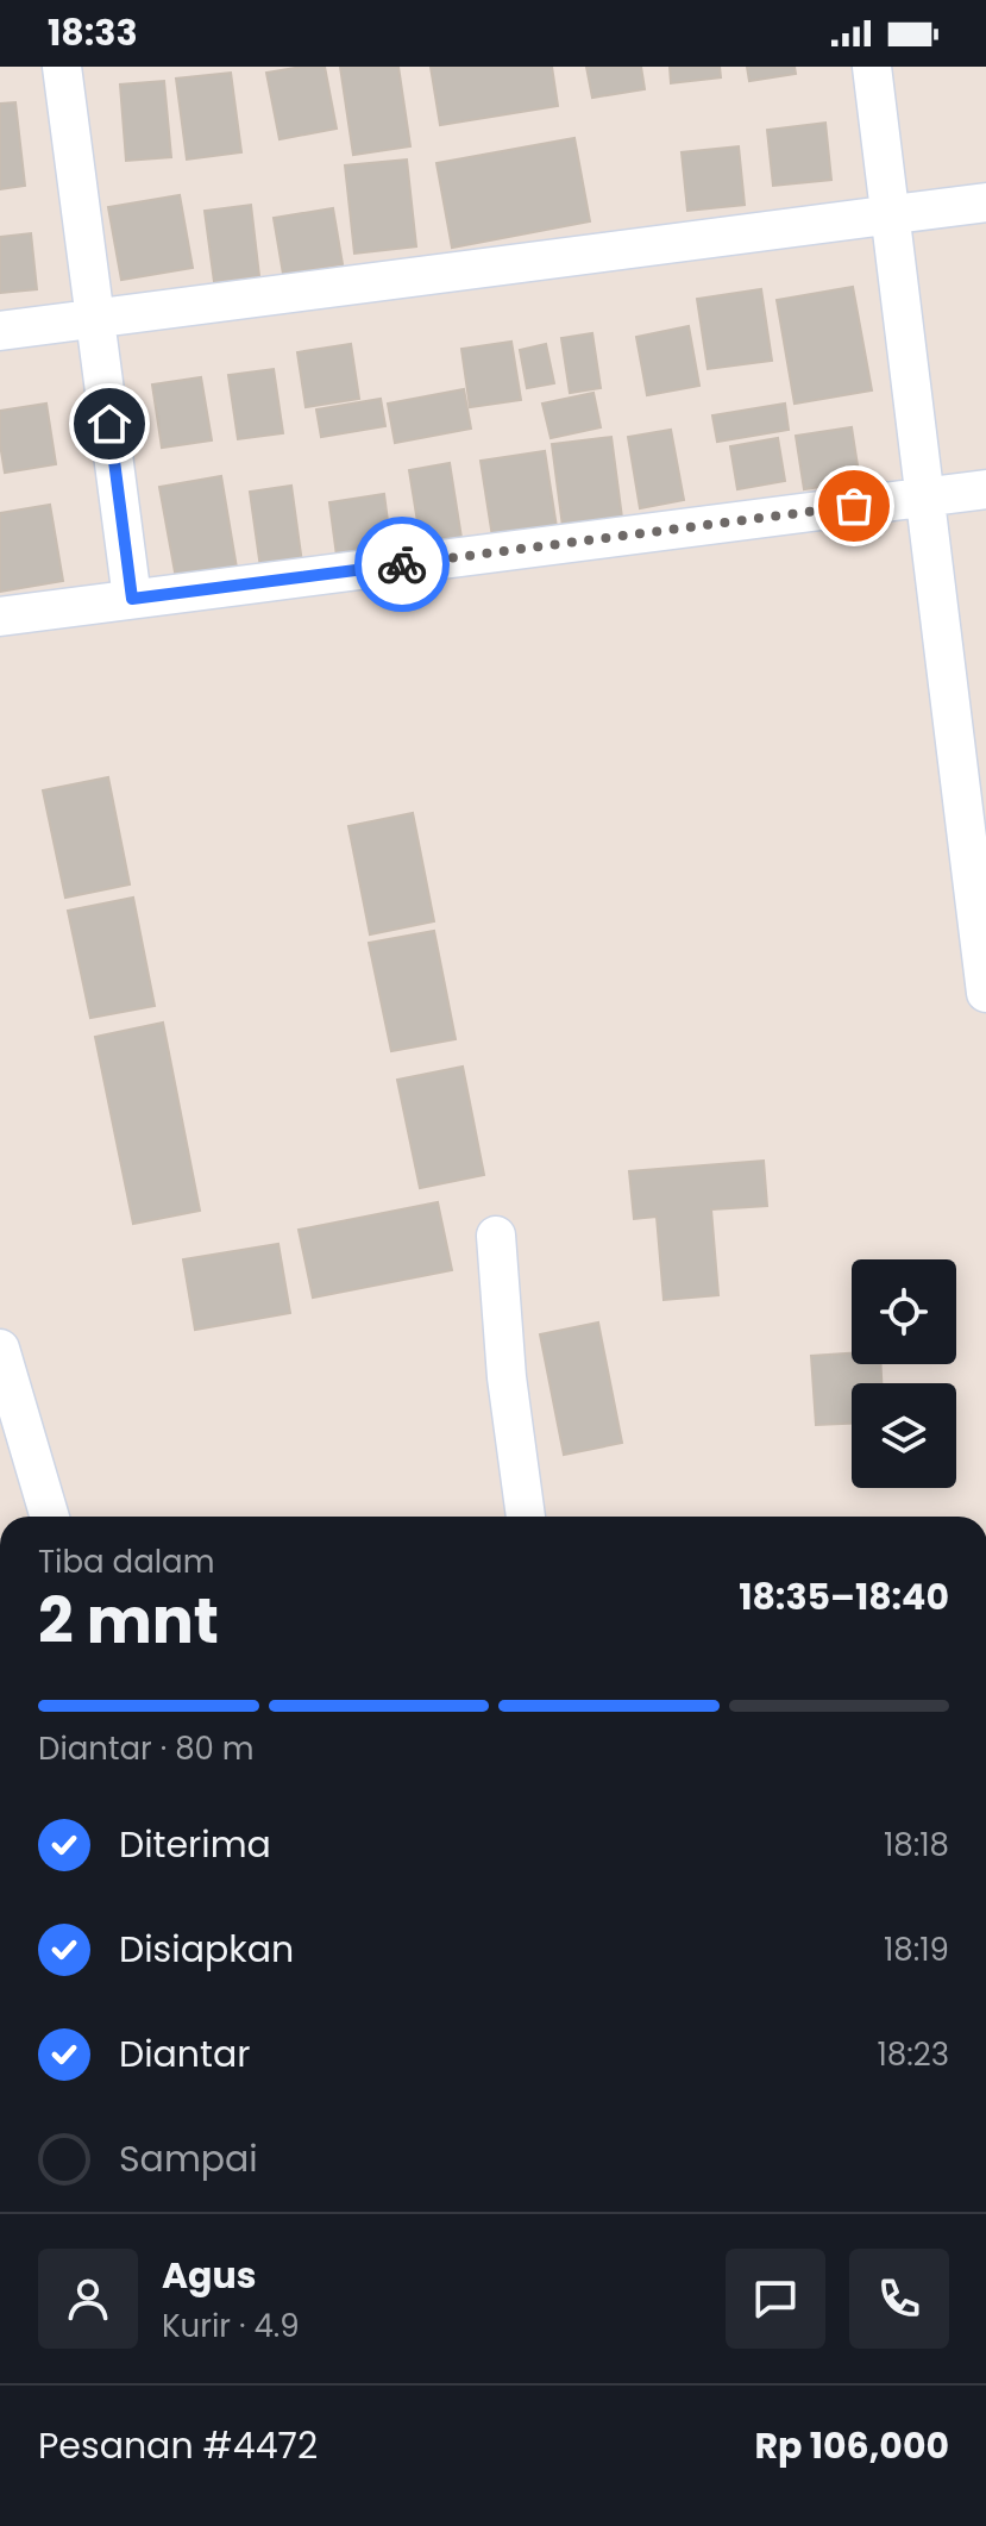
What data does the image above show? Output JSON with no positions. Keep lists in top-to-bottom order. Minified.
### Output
{"page":{"status":"18:33","heading":["2 mnt","Tiba dalam","18:35–18:40"],"panel":["Agus","Kurir · 4.9","Pesanan #4472","Rp 106,000"],"bar":"Diantar · 80 m","list":[["Diterima","18:18"],["Disiapkan","18:19"],["Diantar","18:23"],"Sampai"]}}
